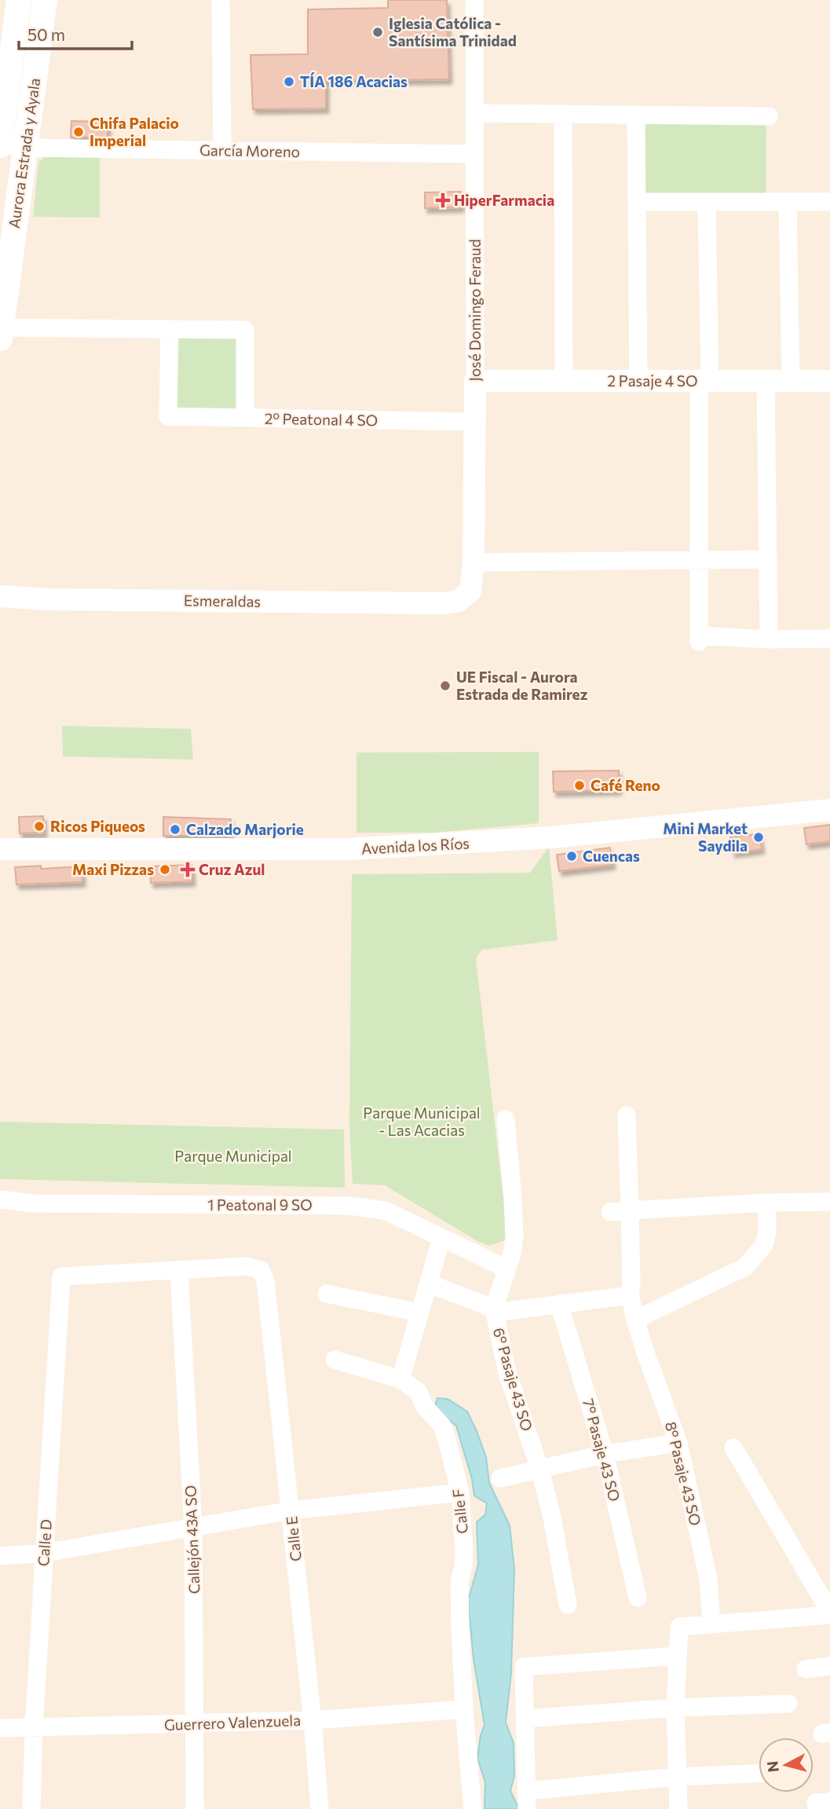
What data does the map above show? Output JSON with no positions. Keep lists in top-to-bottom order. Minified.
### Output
{"streets":{"main road":["Aurora Estrada y Ayala"],"street":["García Moreno","José Domingo Feraud","2 Pasaje 4 SO","2º Peatonal 4 SO","Esmeraldas","Avenida los Ríos","1 Peatonal 9 SO","6° Pasaje 43 SO","7° Pasaje 43 SO","8° Pasaje 43 SO","Calle F","Calle E","Callejón 43A SO","Calle D","Guerrero Valenzuela"]},"crossings":[["García Moreno","Aurora Estrada y Ayala"],["García Moreno","José Domingo Feraud"],["José Domingo Feraud","2 Pasaje 4 SO"],["José Domingo Feraud","2º Peatonal 4 SO"],["José Domingo Feraud","Esmeraldas"],["1 Peatonal 9 SO","6° Pasaje 43 SO"],["Calle F","Guerrero Valenzuela"],["Calle E","Callejón 43A SO"],["Calle E","Calle D"],["Calle E","Guerrero Valenzuela"],["Callejón 43A SO","Calle D"],["Callejón 43A SO","Guerrero Valenzuela"],["Calle D","Guerrero Valenzuela"]],"parks":["Parque Municipal - Las Acacias","Parque Municipal"],"places":{"other":["Iglesia Católica - Santísima Trinidad","TÍA 186 Acacias","Chifa Palacio Imperial","UE Fiscal - Aurora Estrada de Ramirez","Café Reno","Ricos Piqueos","Calzado Marjorie","Mini Market Saydila","Cuencas","Maxi Pizzas"],"health":["HiperFarmacia","Cruz Azul"]},"scale_bar":"50 m","north":"left"}
